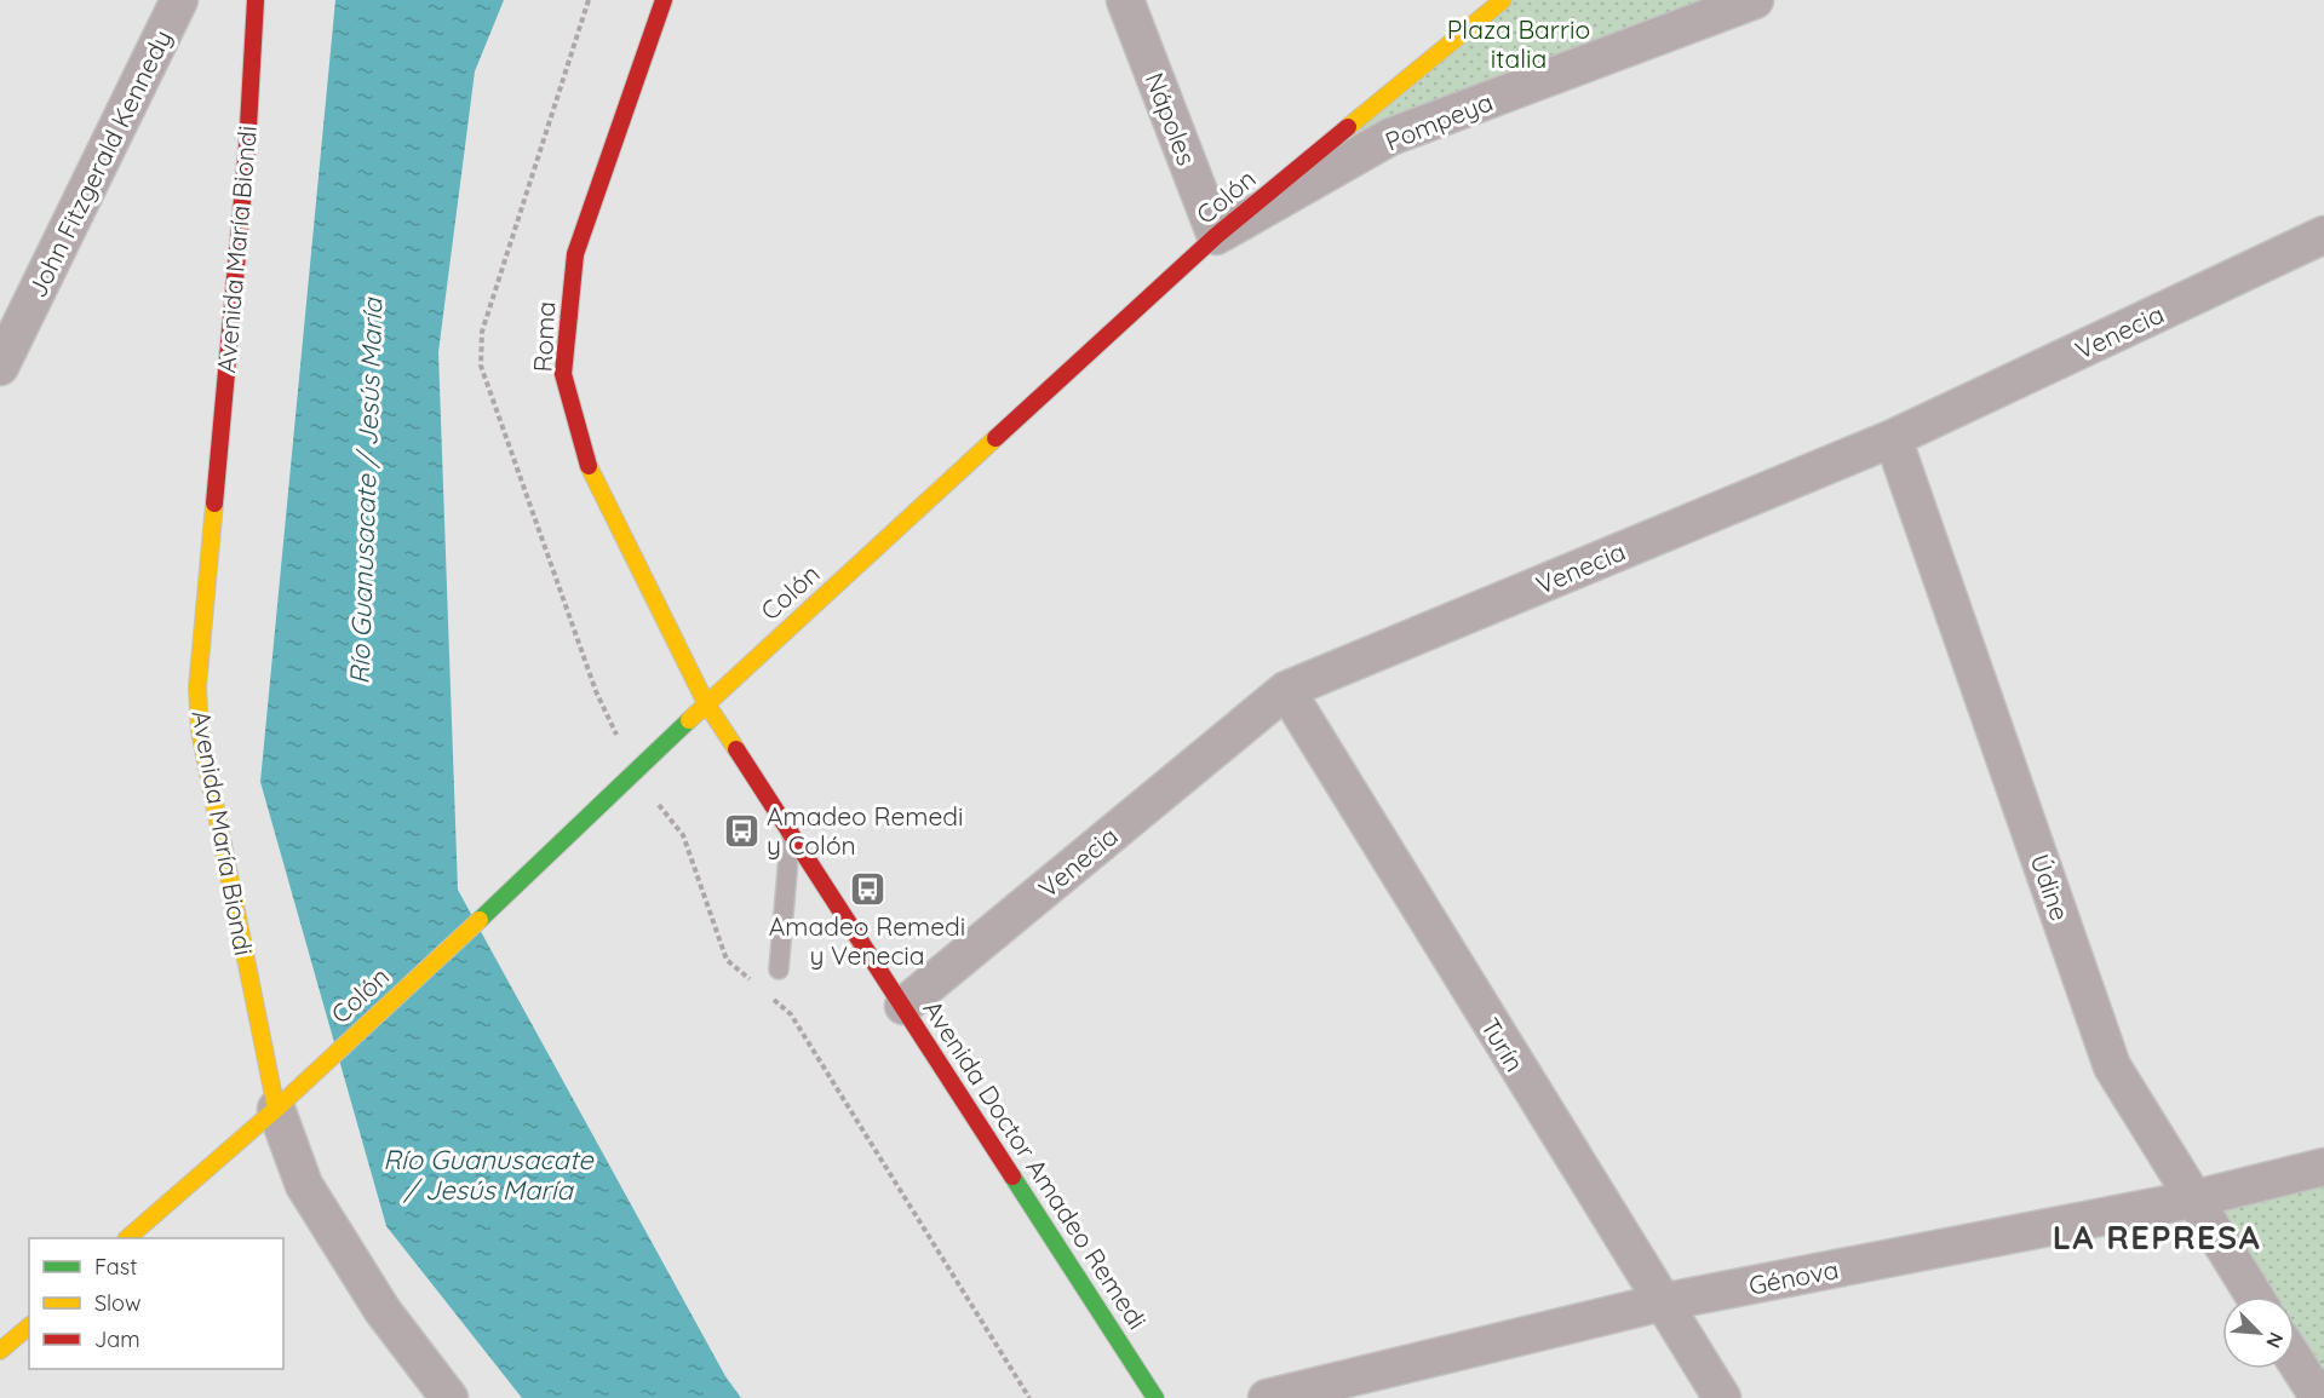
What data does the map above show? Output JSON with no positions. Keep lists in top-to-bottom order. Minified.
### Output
{"streets":{"street":["Nápoles","Pompeya","John Fitzgerald Kennedy","Colón","Avenida María Biondi","Venecia","Roma","Údine","Turín","Avenida Doctor Amadeo Remedi","Génova"]},"crossings":[["Nápoles","Pompeya"],["Nápoles","Colón"],["Pompeya","Colón"],["Colón","Avenida María Biondi"],["Colón","Roma"],["Colón","Avenida Doctor Amadeo Remedi"],["Venecia","Údine"],["Venecia","Turín"],["Venecia","Avenida Doctor Amadeo Remedi"],["Roma","Avenida Doctor Amadeo Remedi"],["Údine","Génova"],["Turín","Génova"]],"districts":["LA REPRESA"],"water":["Río Guanusacate / Jesús María"],"parks":["Plaza Barrio italia"],"places":{"bus stop":["Amadeo Remedi y Colón","Amadeo Remedi y Venecia"]},"legend":["Fast","Slow","Jam"],"north":"bottom right"}
